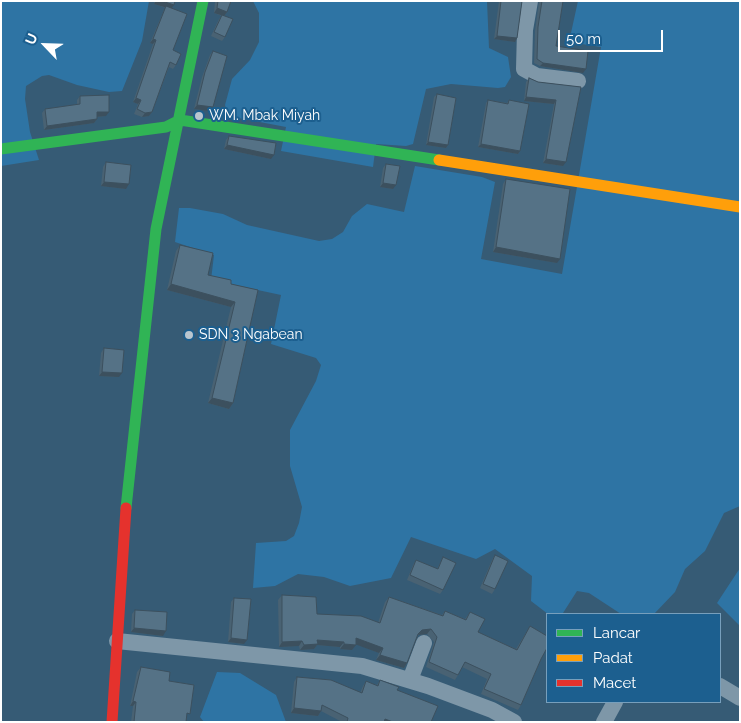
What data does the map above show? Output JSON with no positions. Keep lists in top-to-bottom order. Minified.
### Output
{"places":["WM. Mbak Miyah","SDN 3 Ngabean"],"legend":["Lancar","Padat","Macet"],"scale_bar":"50 m","north":"top left"}
